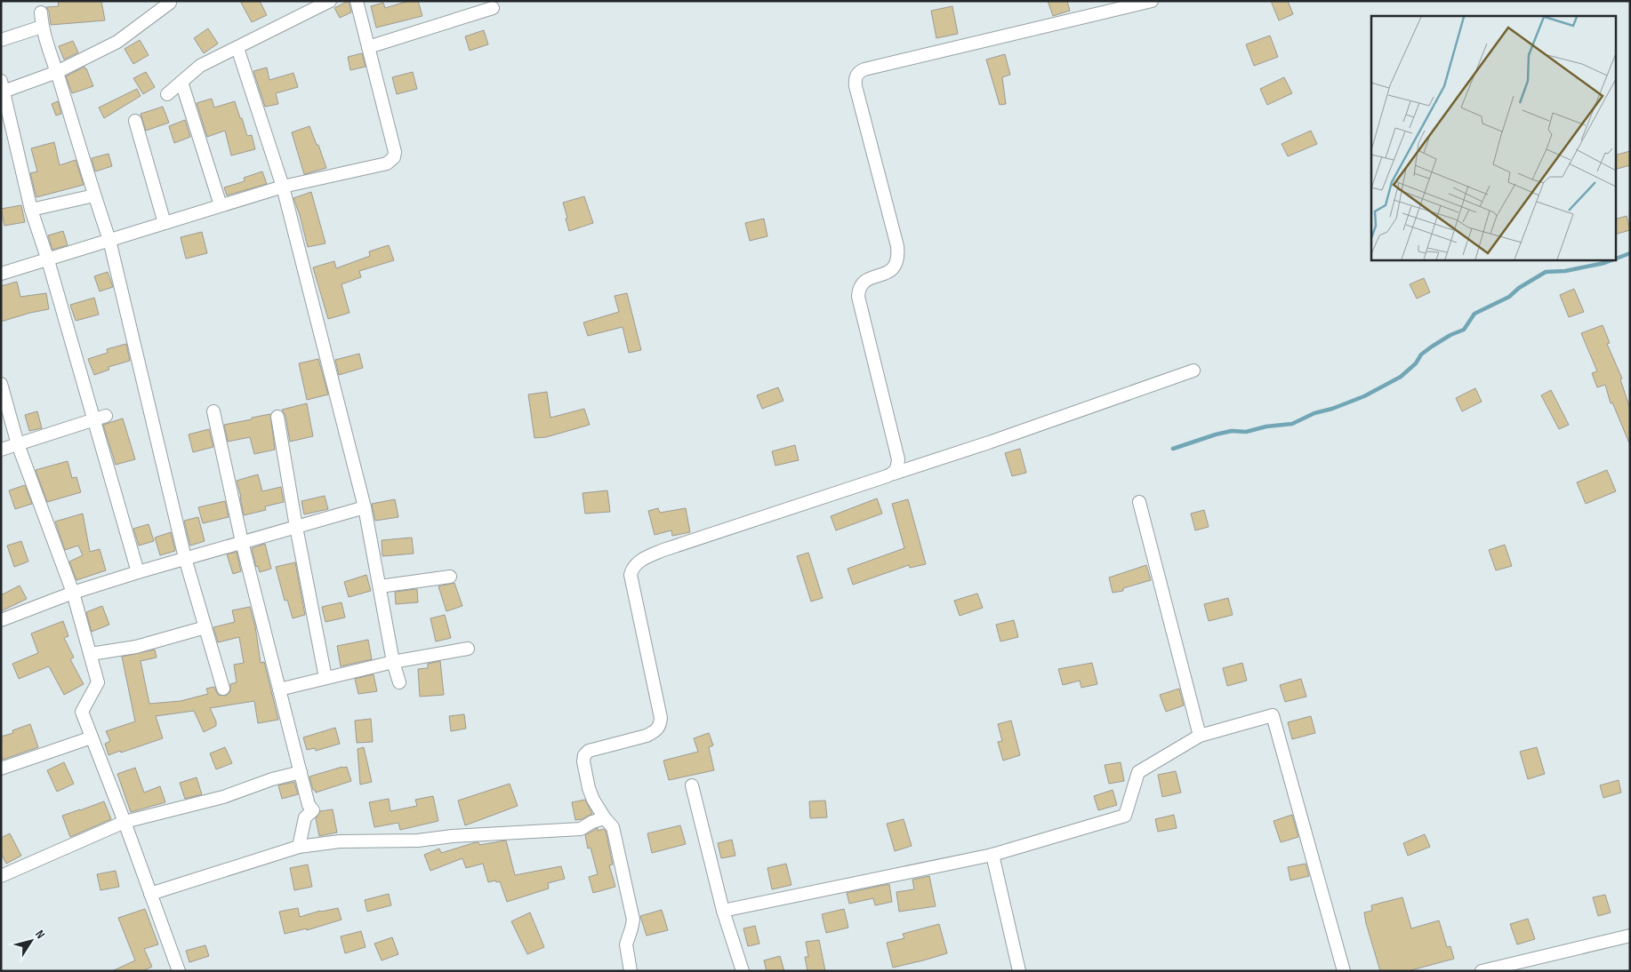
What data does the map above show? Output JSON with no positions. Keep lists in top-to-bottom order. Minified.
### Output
{"north":"top right"}
